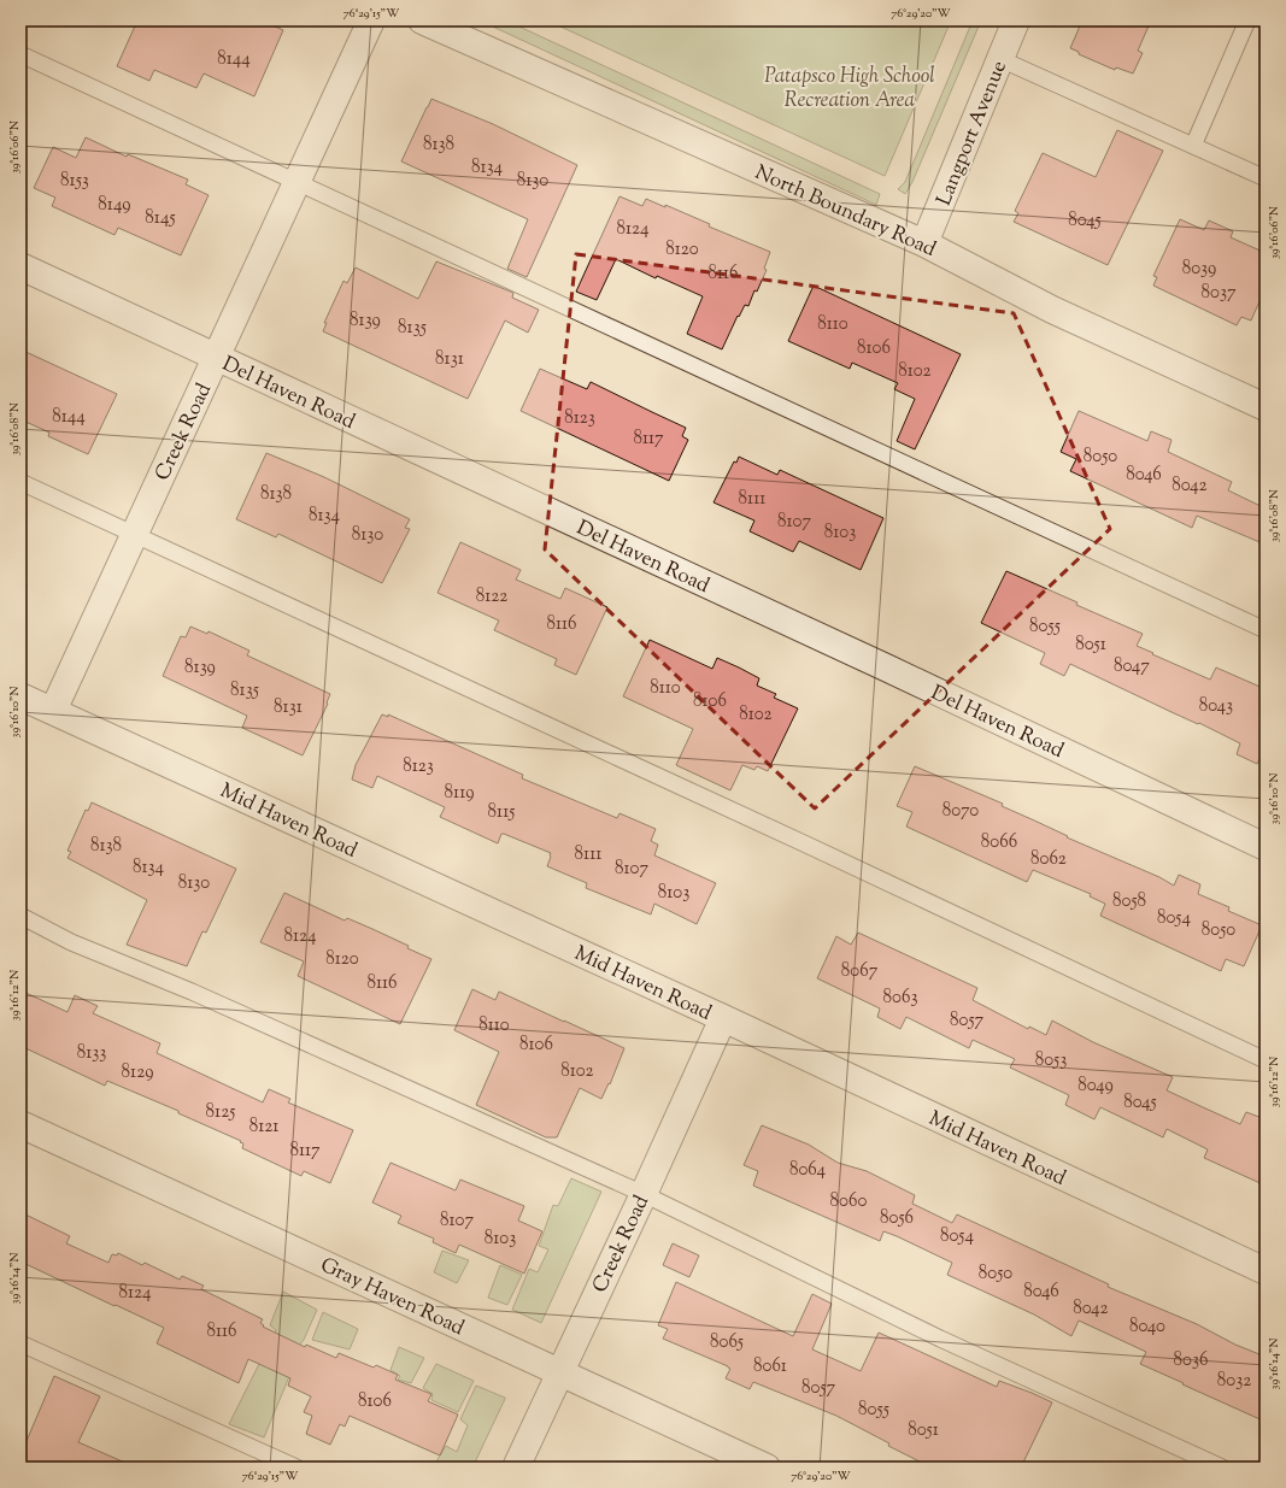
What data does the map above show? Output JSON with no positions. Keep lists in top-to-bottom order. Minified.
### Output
{"streets":{"street":["Langport Avenue","North Boundary Road","Del Haven Road","Creek Road","Mid Haven Road","Gray Haven Road"]},"crossings":[["Langport Avenue","North Boundary Road"],["Del Haven Road","Creek Road"],["Creek Road","Mid Haven Road"],["Creek Road","Gray Haven Road"]],"parks":["Patapsco High School Recreation Area"],"house_numbers":["8144","8138","8134","8153","8130","8149","8145","8045","8124","8120","8039","8116","8037","8139","8110","8135","8106","8131","8102","8144","8123","8117","8050","8046","8042","8138","8111","8134","8107","8103","8130","8122","8116","8055","8051","8047","8139","8110","8135","8106","8043","8131","8102","8123","8119","8070","8115","8066","8138","8111","8062","8134","8107","8130","8103","8058","8054","8050","8124","8120","8067","8116","8063","8057","8110","8106","8133","8053","8102","8129","8049","8045","8125","8121","8117","8064","8060","8056","8107","8054","8103","8050","8046","8124","8042","8040","8116","8065","8036","8061","8032","8057","8106","8055","8051"],"coordinates":["76°29'15\"W","76°29'20\"W","39°16'06\"N","39°16'08\"N","39°16'10\"N","39°16'12\"N","39°16'14\"N"]}
